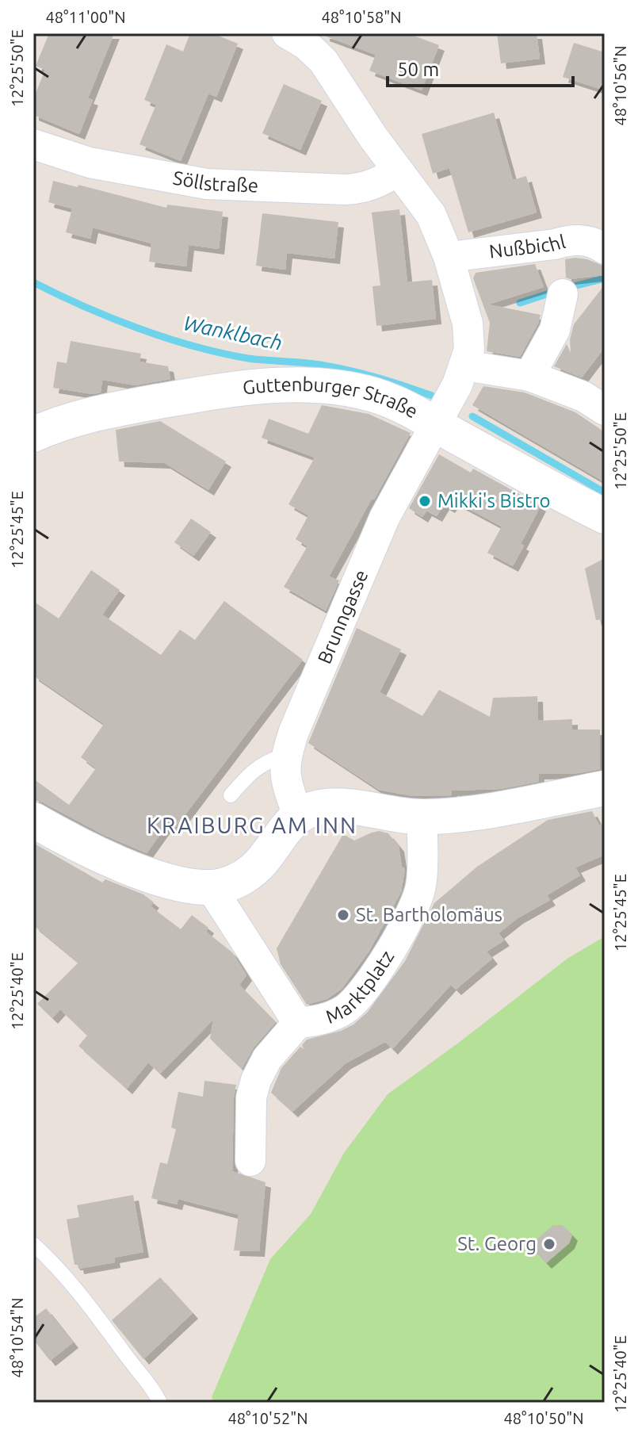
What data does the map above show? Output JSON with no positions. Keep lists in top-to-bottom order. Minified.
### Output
{"streets":{"main road":["Guttenburger Straße"],"street":["Söllstraße","Nußbichl","Brunngasse","Marktplatz"]},"crossings":[["Nußbichl","Brunngasse"],["Guttenburger Straße","Brunngasse"]],"districts":["KRAIBURG AM INN"],"water":["Wanklbach"],"places":["Mikki's Bistro","St. Bartholomäus","St. Georg"],"scale_bar":"50 m","coordinates":["48°11'00\"N","48°10'58\"N","12°25'50\"E","48°10'56\"N","12°25'45\"E","12°25'40\"E","48°10'54\"N","48°10'52\"N","48°10'50\"N"]}
